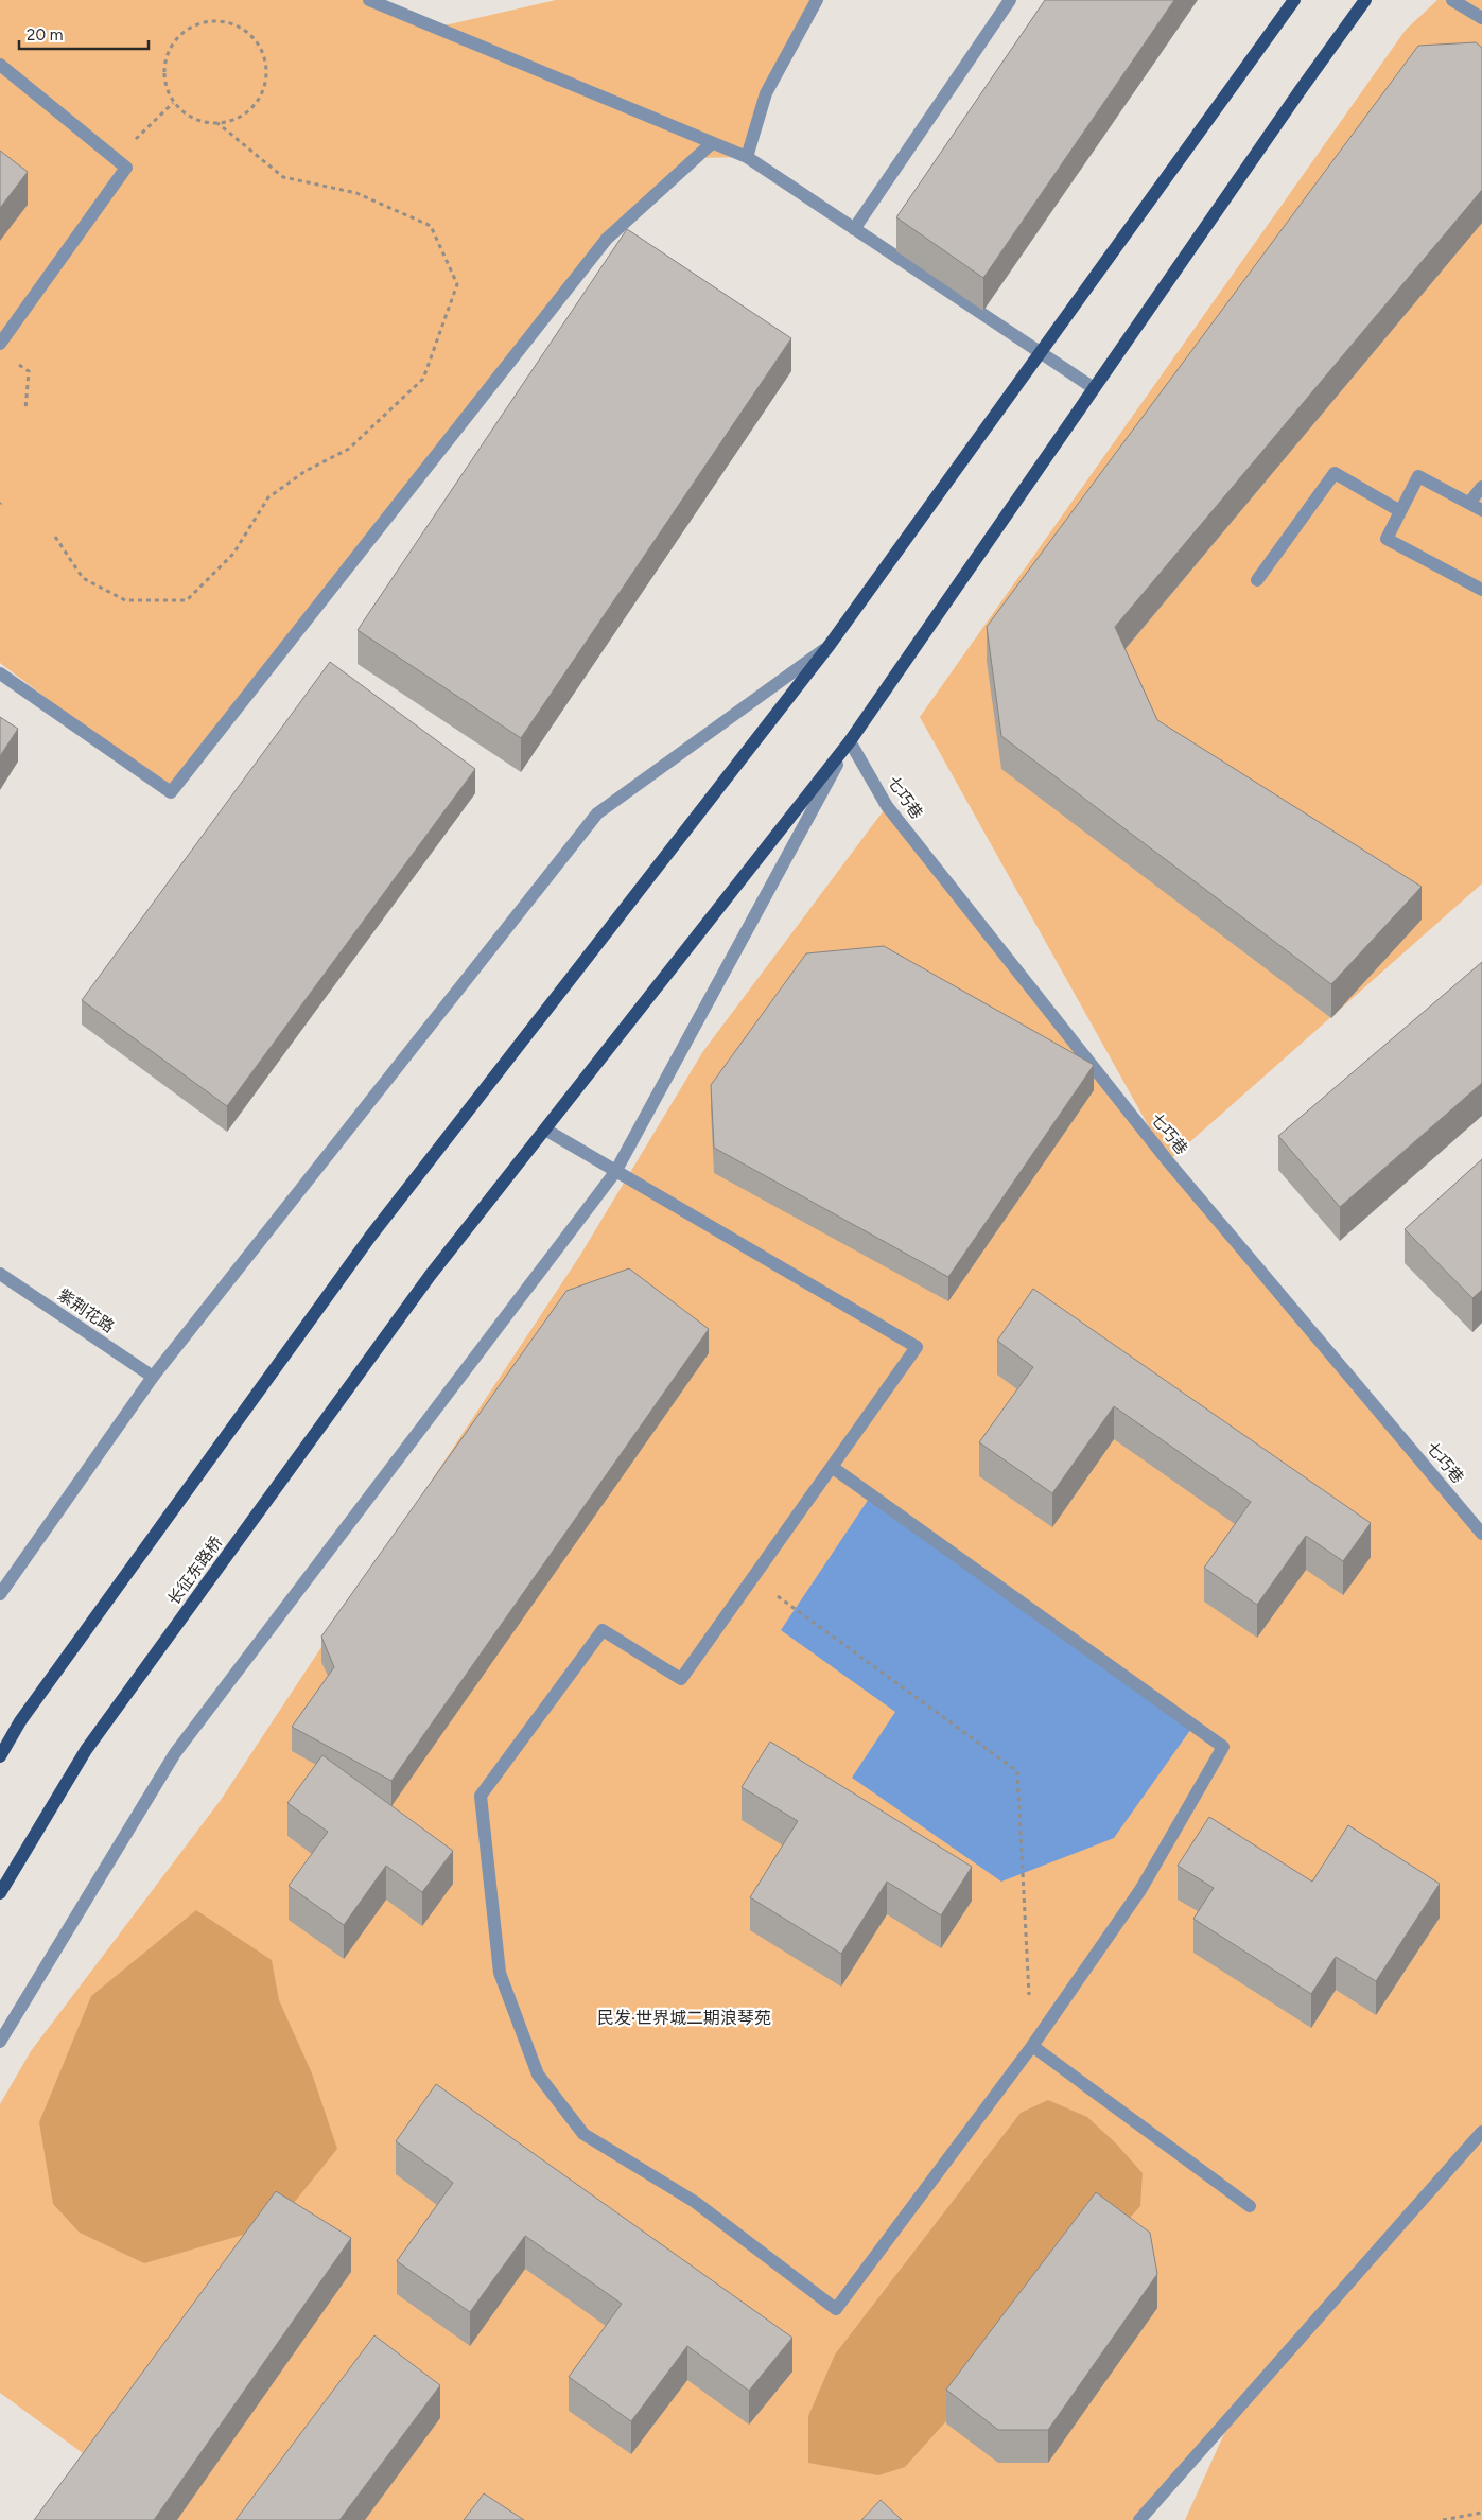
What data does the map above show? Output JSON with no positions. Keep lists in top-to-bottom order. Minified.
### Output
{"streets":{"main road":["长征东路桥"],"street":["七巧巷","紫荆花路"]},"crossings":[["七巧巷","长征东路桥"]],"districts":["民发·世界城二期浪琴苑"],"scale_bar":"20 m"}
